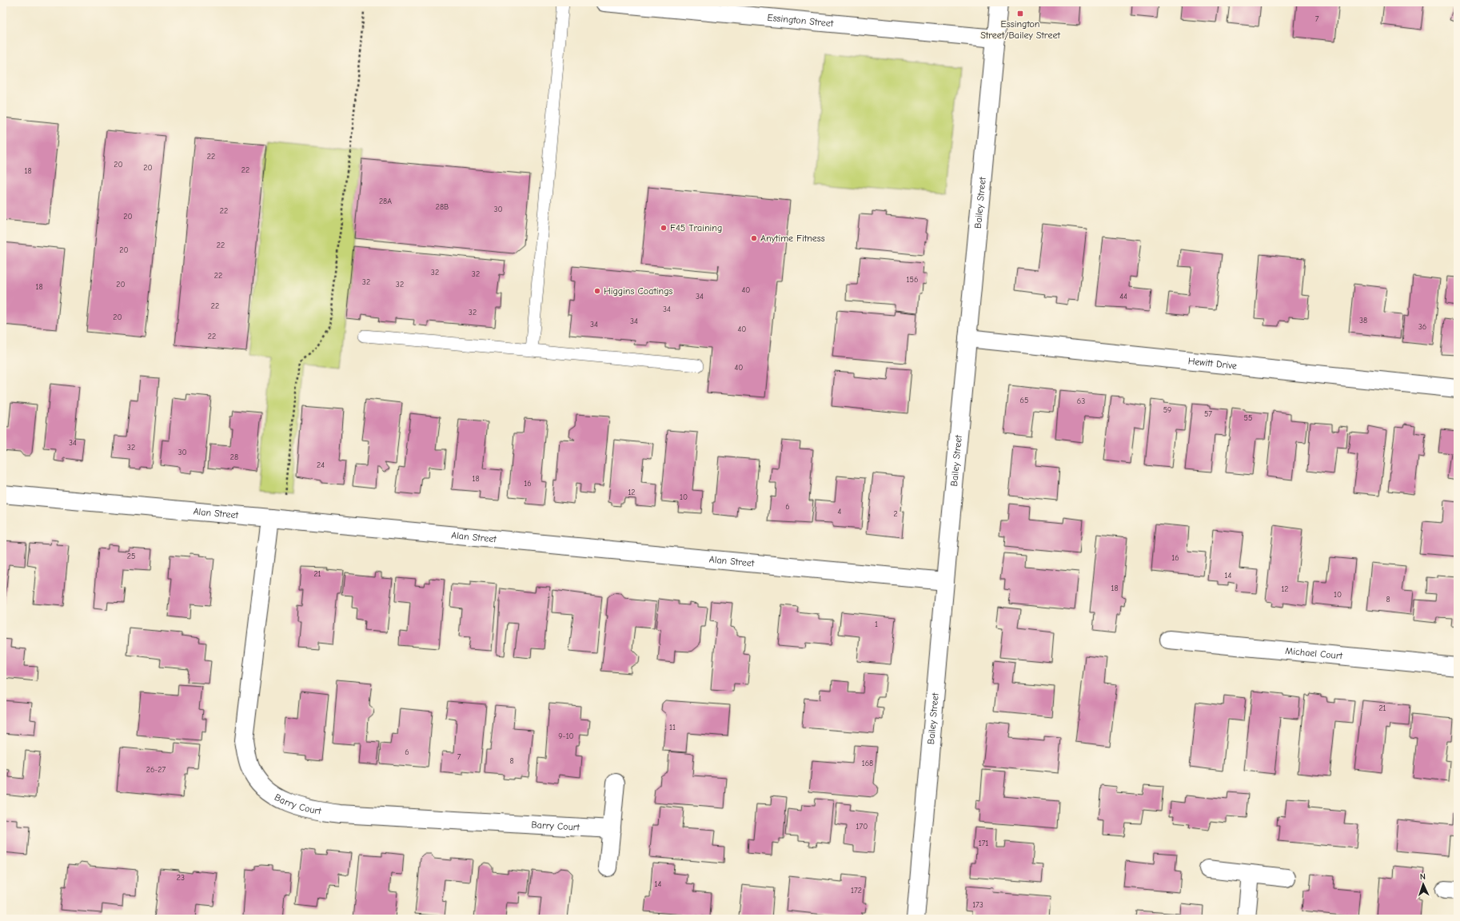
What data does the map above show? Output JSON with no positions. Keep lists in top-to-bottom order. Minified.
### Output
{"streets":{"street":["Essington Street","Bailey Street","Hewitt Drive","Alan Street","Michael Court","Barry Court"]},"crossings":[["Essington Street","Bailey Street"],["Bailey Street","Hewitt Drive"],["Bailey Street","Alan Street"],["Alan Street","Barry Court"]],"places":{"transit":["Essington Street/Bailey Street"],"other":["F45 Training","Anytime Fitness","Higgins Coatings"]},"house_numbers":["7","22","20","20","22","18","28A","28B","30","22","20","22","20","32","32","22","156","32","20","32","18","40","34","44","22","34","32","20","38","34","34","36","40","22","40","65","63","59","57","55","34","32","30","28","24","18","16","12","10","6","4","2","25","16","21","14","18","12","10","8","1","21","11","9-10","6","7","8","168","26-27","170","171","23","14","172","173"],"north":"top"}
